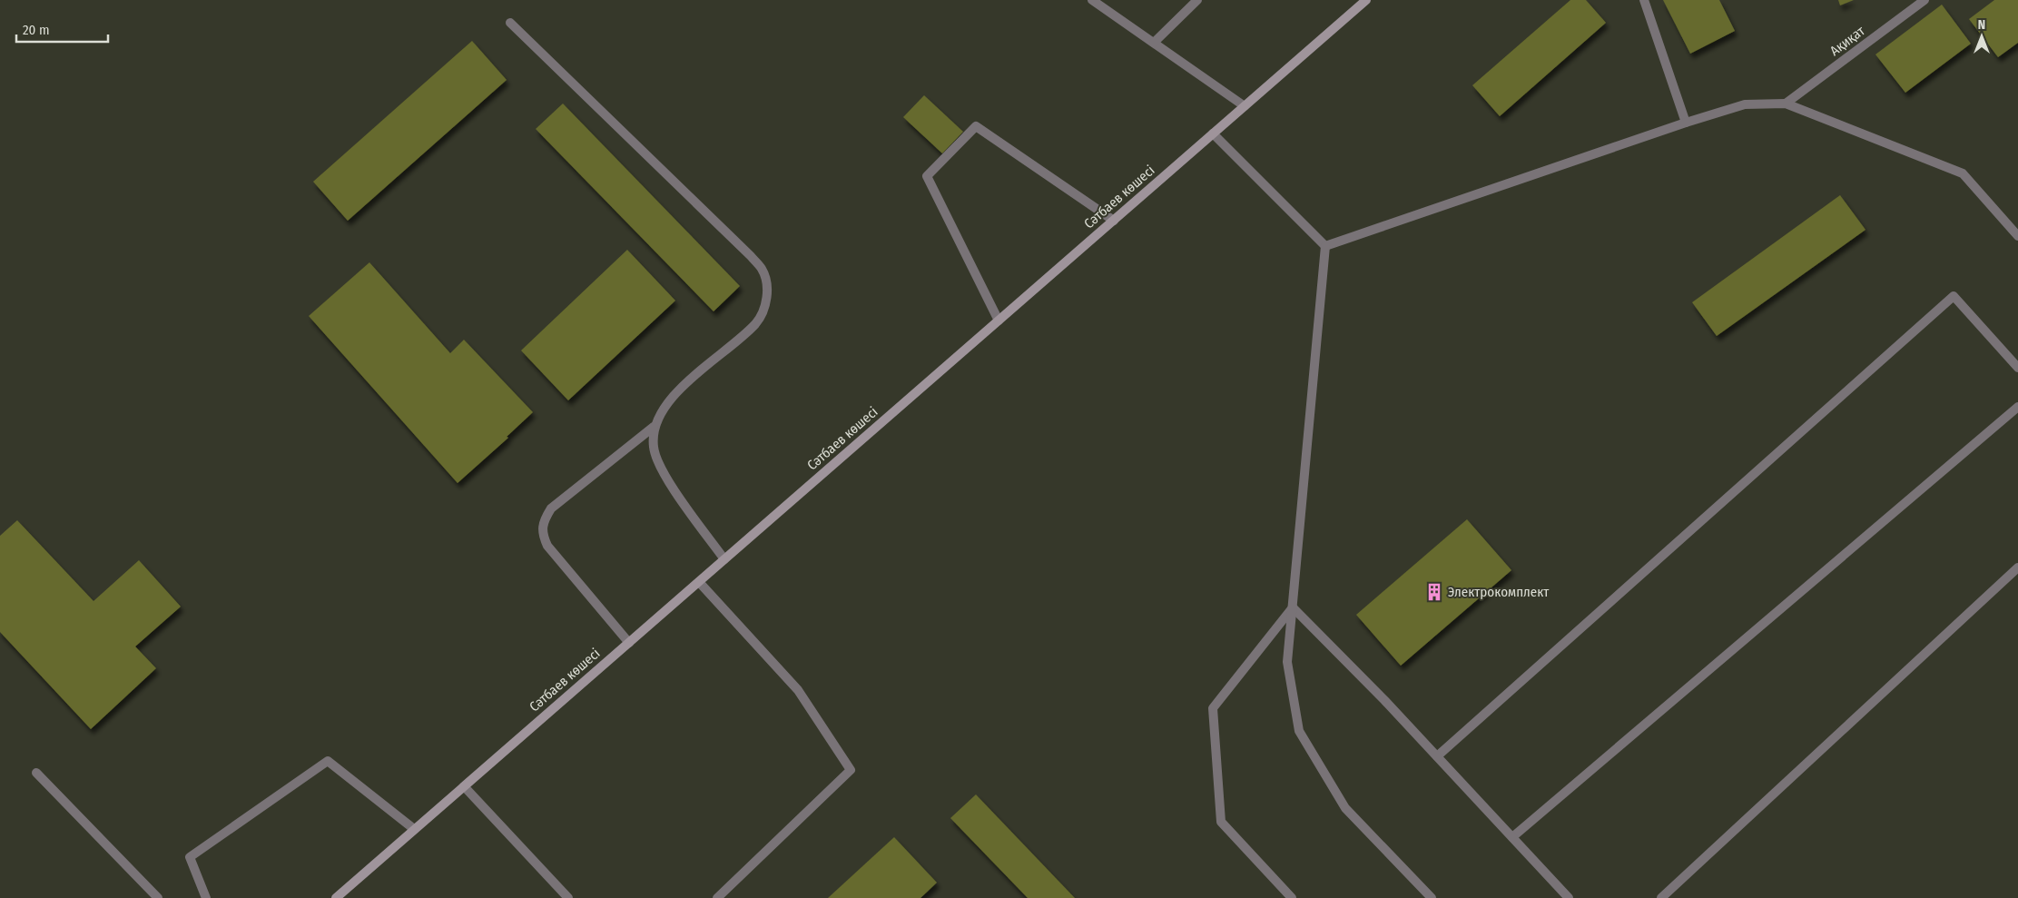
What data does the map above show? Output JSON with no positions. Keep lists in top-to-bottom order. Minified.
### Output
{"streets":{"main road":["Сәтбаев көшесі"],"street":["Ақиқат"]},"places":{"building":["Электрокомплект"]},"scale_bar":"20 m","north":"top"}
